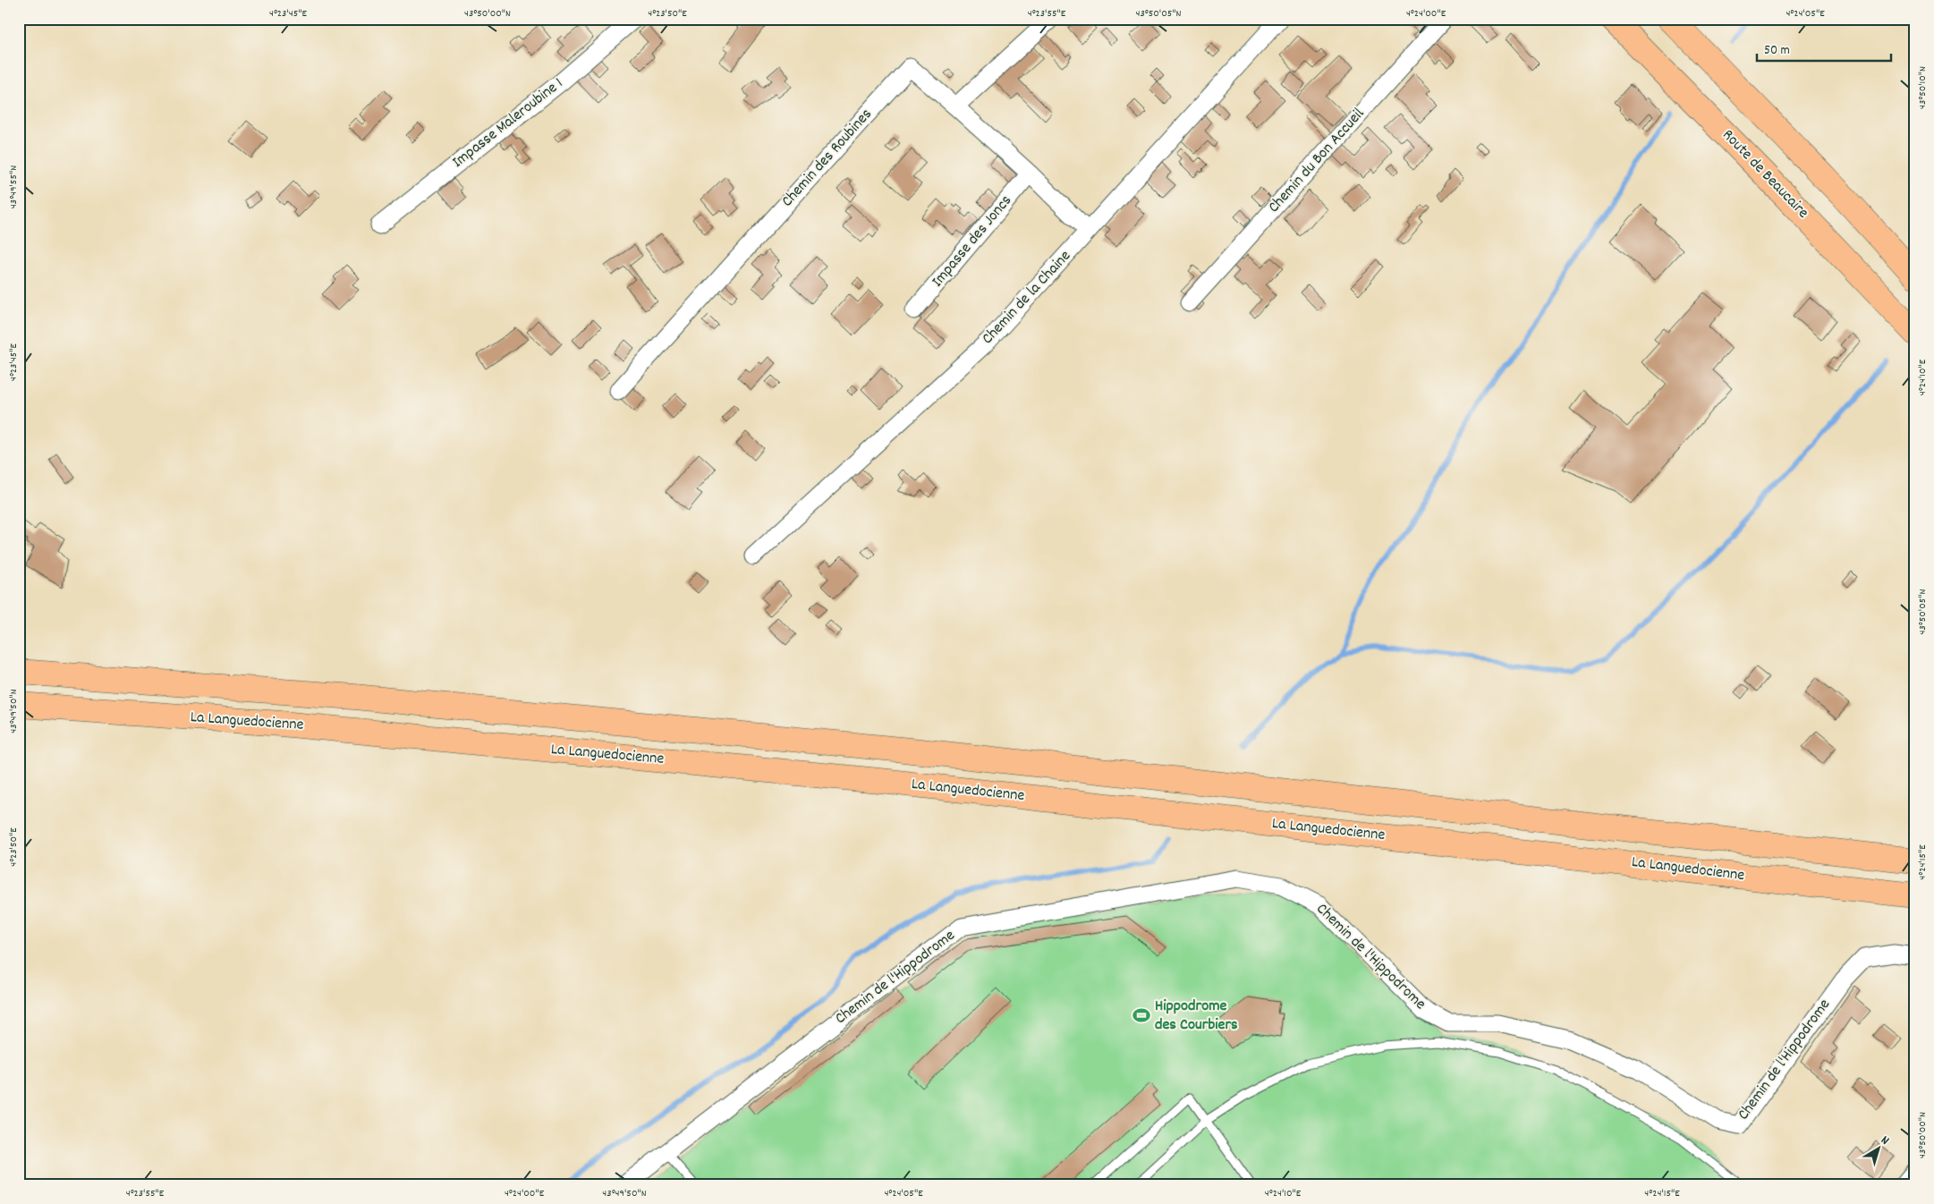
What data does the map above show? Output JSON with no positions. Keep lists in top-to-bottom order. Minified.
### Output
{"streets":{"main road":["Route de Beaucaire","La Languedocienne"],"street":["Impasse Maleroubine 1","Chemin des Roubines","Chemin du Bon Accueil","Impasse des Joncs","Chemin de la Chaine","Chemin de l'Hippodrome"]},"places":{"sports":["Hippodrome des Courbiers"]},"scale_bar":"50 m","north":"top right","coordinates":["4°23'45\"E","43°50'00\"N","4°23'50\"E","4°23'55\"E","43°50'05\"N","4°24'00\"E","4°24'05\"E","43°50'10\"N","43°49'55\"N","4°24'10\"E","43°49'50\"N","4°24'15\"E"]}
